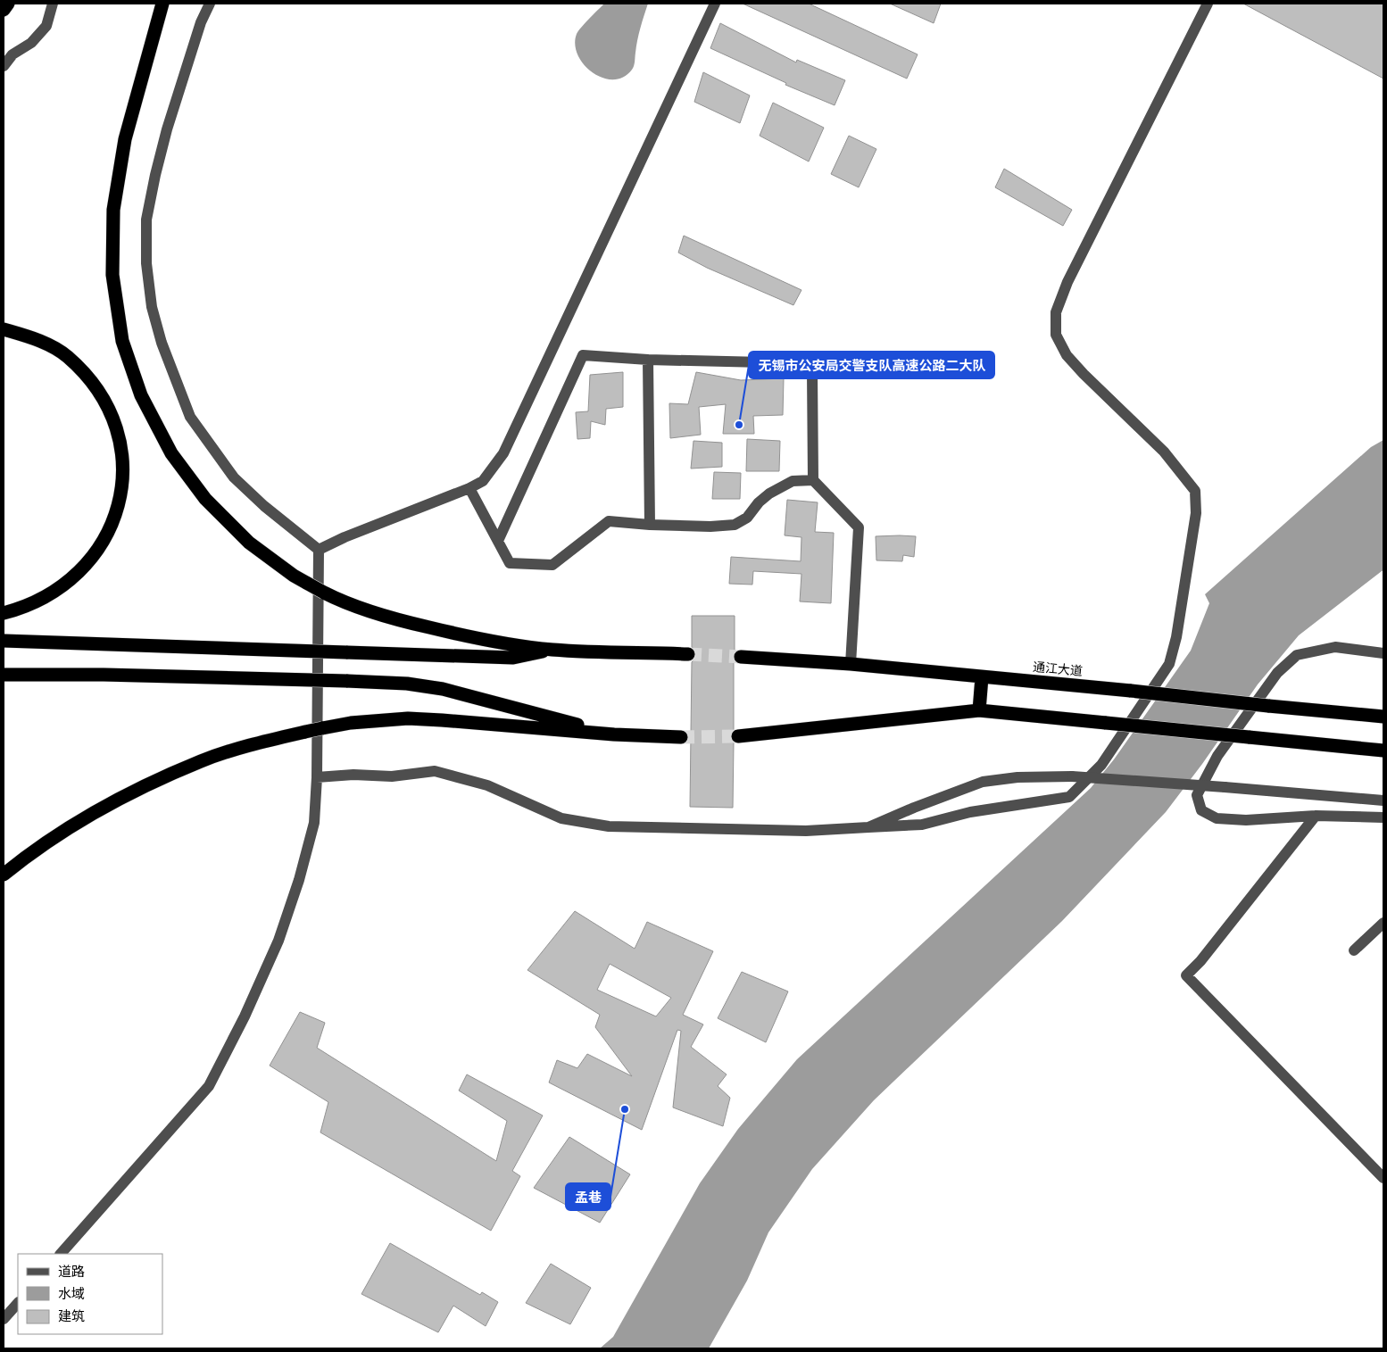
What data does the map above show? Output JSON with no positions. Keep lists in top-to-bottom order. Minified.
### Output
{"streets":{"highway":["通江大道"]},"places":["无锡市公安局交警支队高速公路二大队","孟巷"],"legend":["道路","水域","建筑"]}
